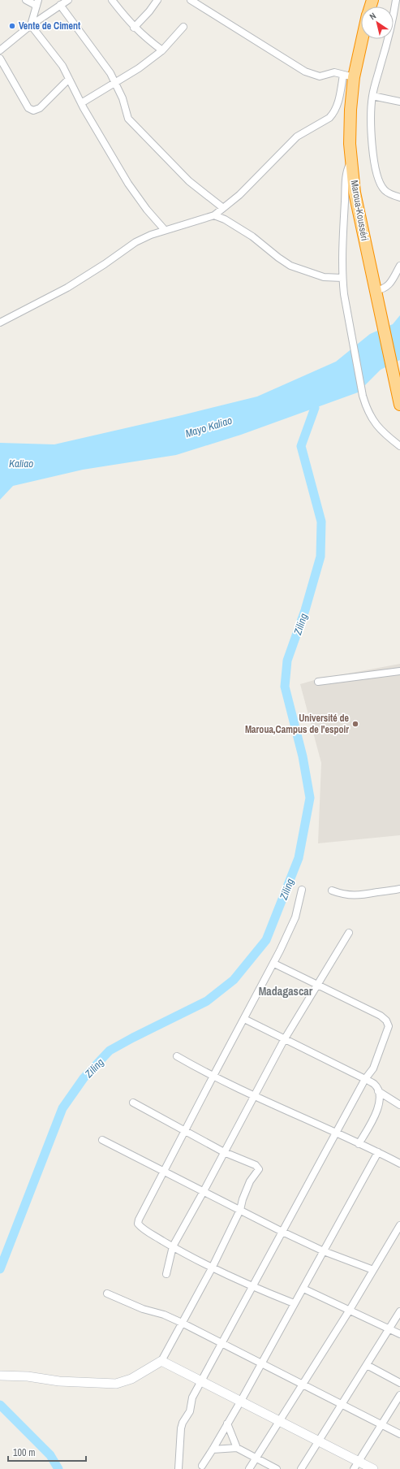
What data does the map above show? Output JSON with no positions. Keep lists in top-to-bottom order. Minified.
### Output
{"streets":{"highway":["Maroua-Kousséri"]},"districts":["Madagascar"],"water":["Mayo Kaliao","Kaliao","Ziling"],"places":["Vente de Ciment","Université de Maroua,Campus de l'espoir"],"scale_bar":"100 m","north":"top left"}
